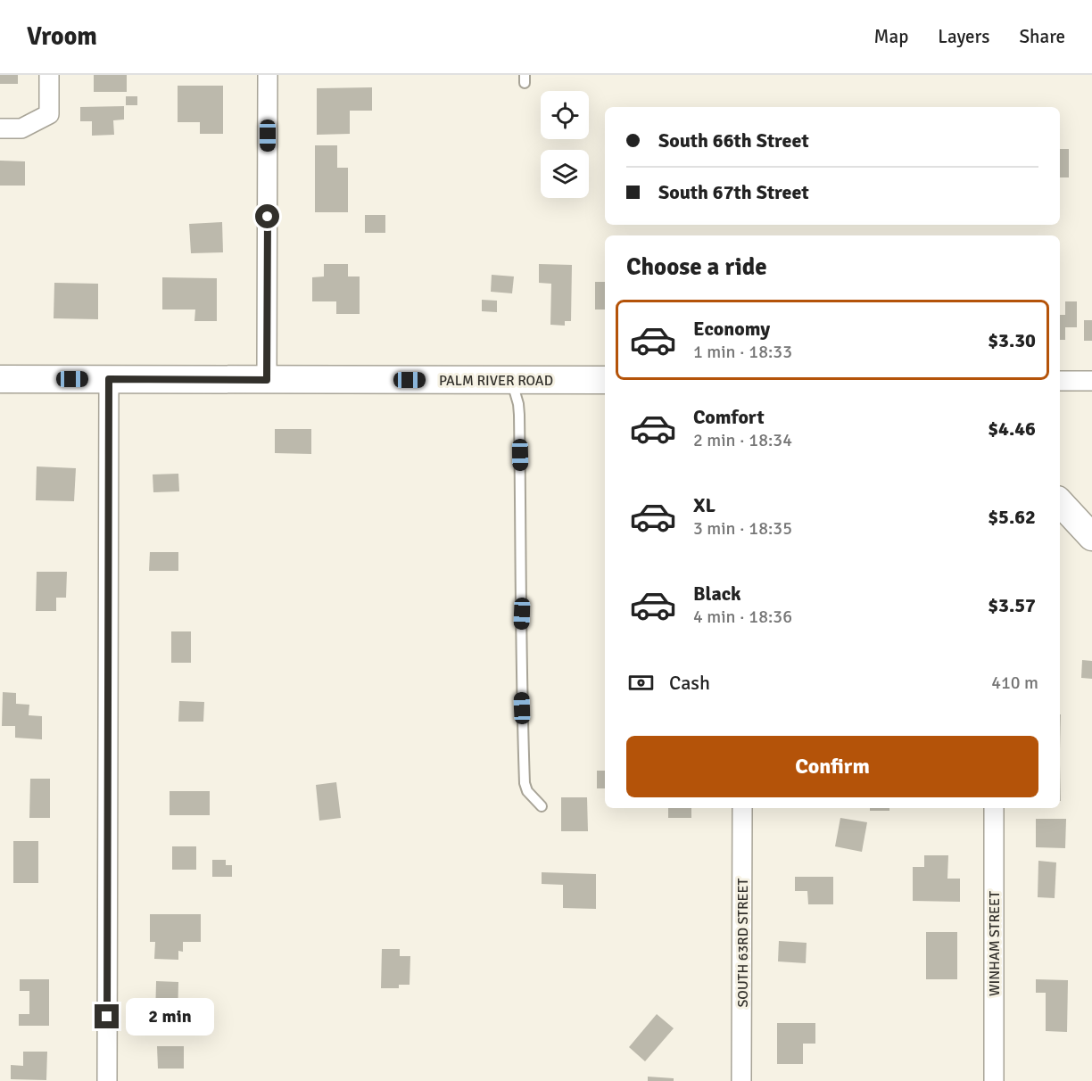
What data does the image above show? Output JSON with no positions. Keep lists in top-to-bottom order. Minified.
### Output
{"streets":{"street":["PALM RIVER ROAD","SOUTH 63RD STREET","WINHAM STREET"]},"page":{"header":"Vroom","nav":["Map","Layers","Share"],"banner":["South 66th Street","South 67th Street"],"heading":"Choose a ride","list":[{"name":"Economy","note":"1 min · 18:33","value":"$3.30"},{"name":"Comfort","note":"2 min · 18:34","value":"$4.46"},{"name":"XL","note":"3 min · 18:35","value":"$5.62"},{"name":"Black","note":"4 min · 18:36","value":"$3.57"}],"pay":["Cash","410 m"],"buttons":"Confirm","bubble":"2 min"}}
